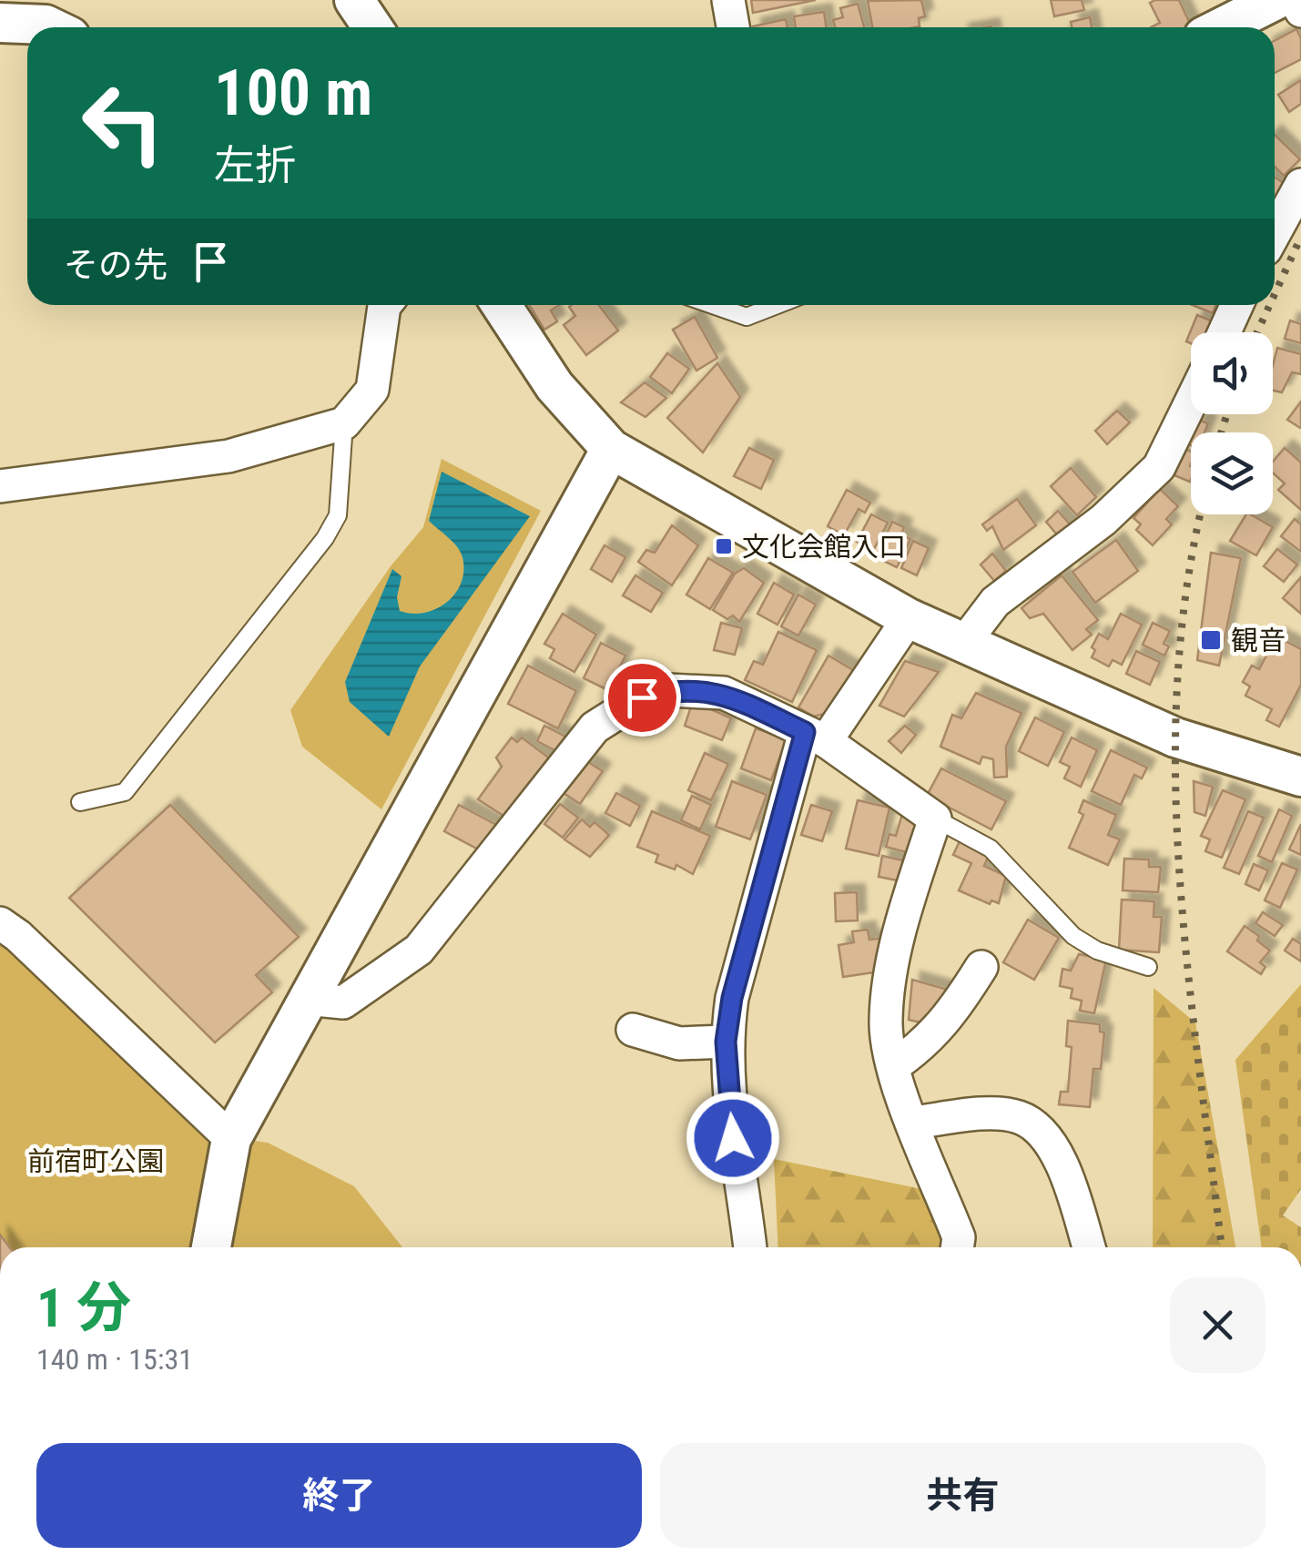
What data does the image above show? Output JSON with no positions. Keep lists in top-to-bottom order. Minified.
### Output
{"parks":["前宿町公園"],"places":{"transit":["文化会館入口","観音"]},"page":{"turn":["100 m","左折"],"then":"その先","heading":["1 分","140 m · 15:31"],"buttons":["終了","共有"]}}
